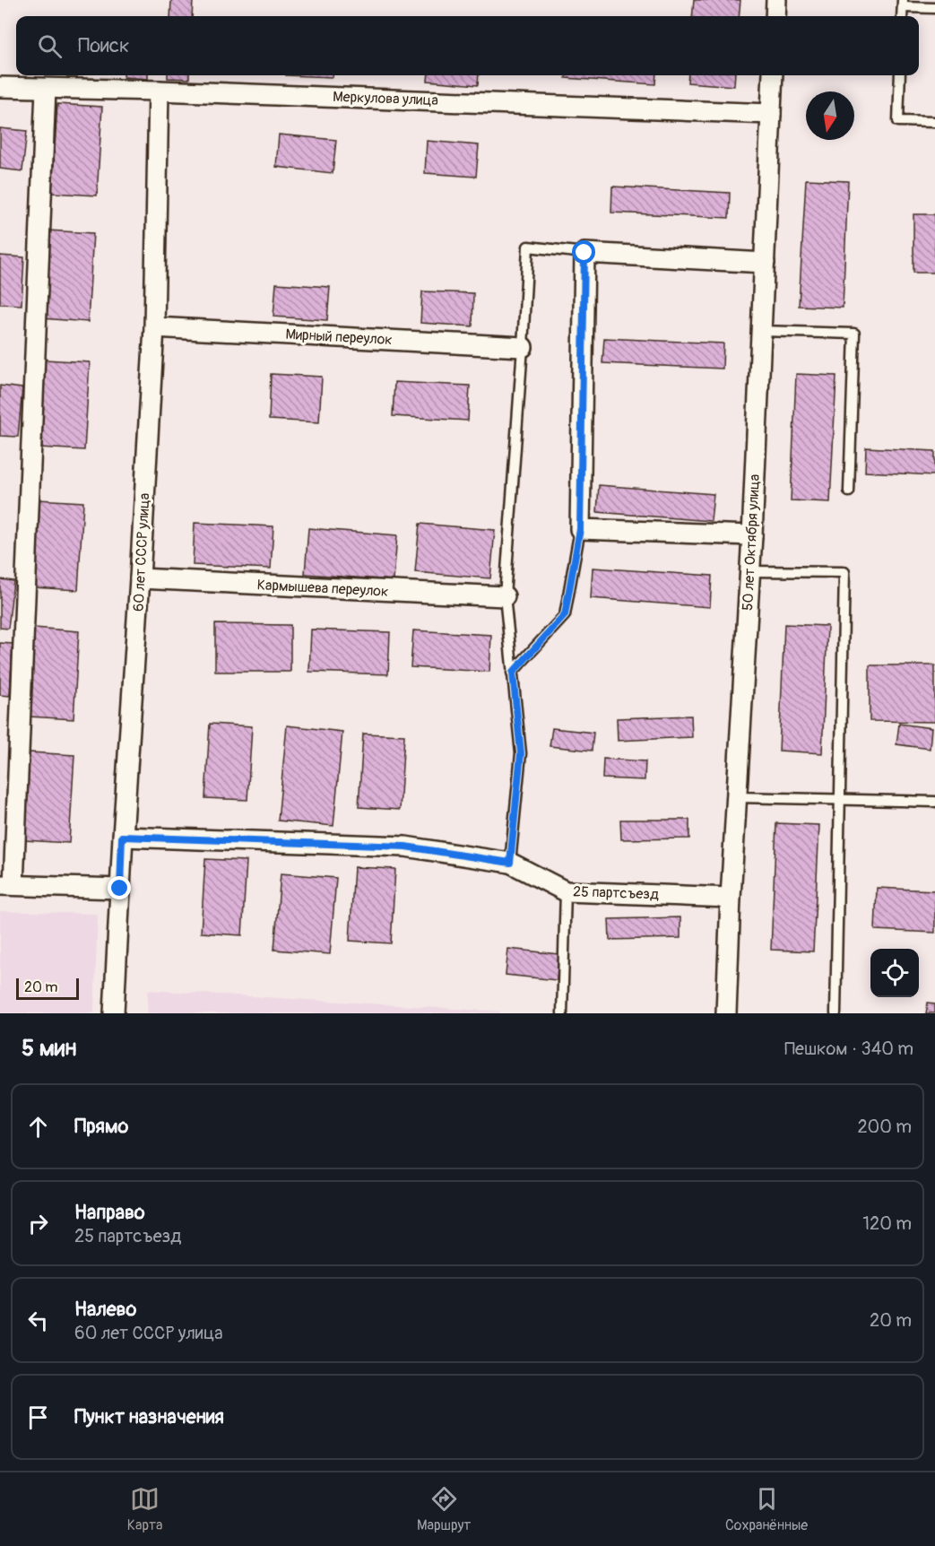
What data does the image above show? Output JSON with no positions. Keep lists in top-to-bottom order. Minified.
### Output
{"streets":{"street":["Меркулова улица","Мирный переулок","50 лет Октября улица","60 лет СССР улица","Кармышева переулок","25 партсъезд"]},"crossings":[["Меркулова улица","50 лет Октября улица"],["Меркулова улица","60 лет СССР улица"],["Мирный переулок","60 лет СССР улица"],["50 лет Октября улица","25 партсъезд"],["60 лет СССР улица","Кармышева переулок"],["60 лет СССР улица","25 партсъезд"]],"scale_bar":"20 m","north":"bottom","page":{"search":"Поиск","scale":"20 m","heading":["5 мин","Пешком · 340 m"],"list":[["Прямо","200 m"],["Направо","25 партсъезд","120 m"],["Налево","60 лет СССР улица","20 m"],"Пункт назначения"],"nav":["Карта","Маршрут","Сохранённые"]}}
